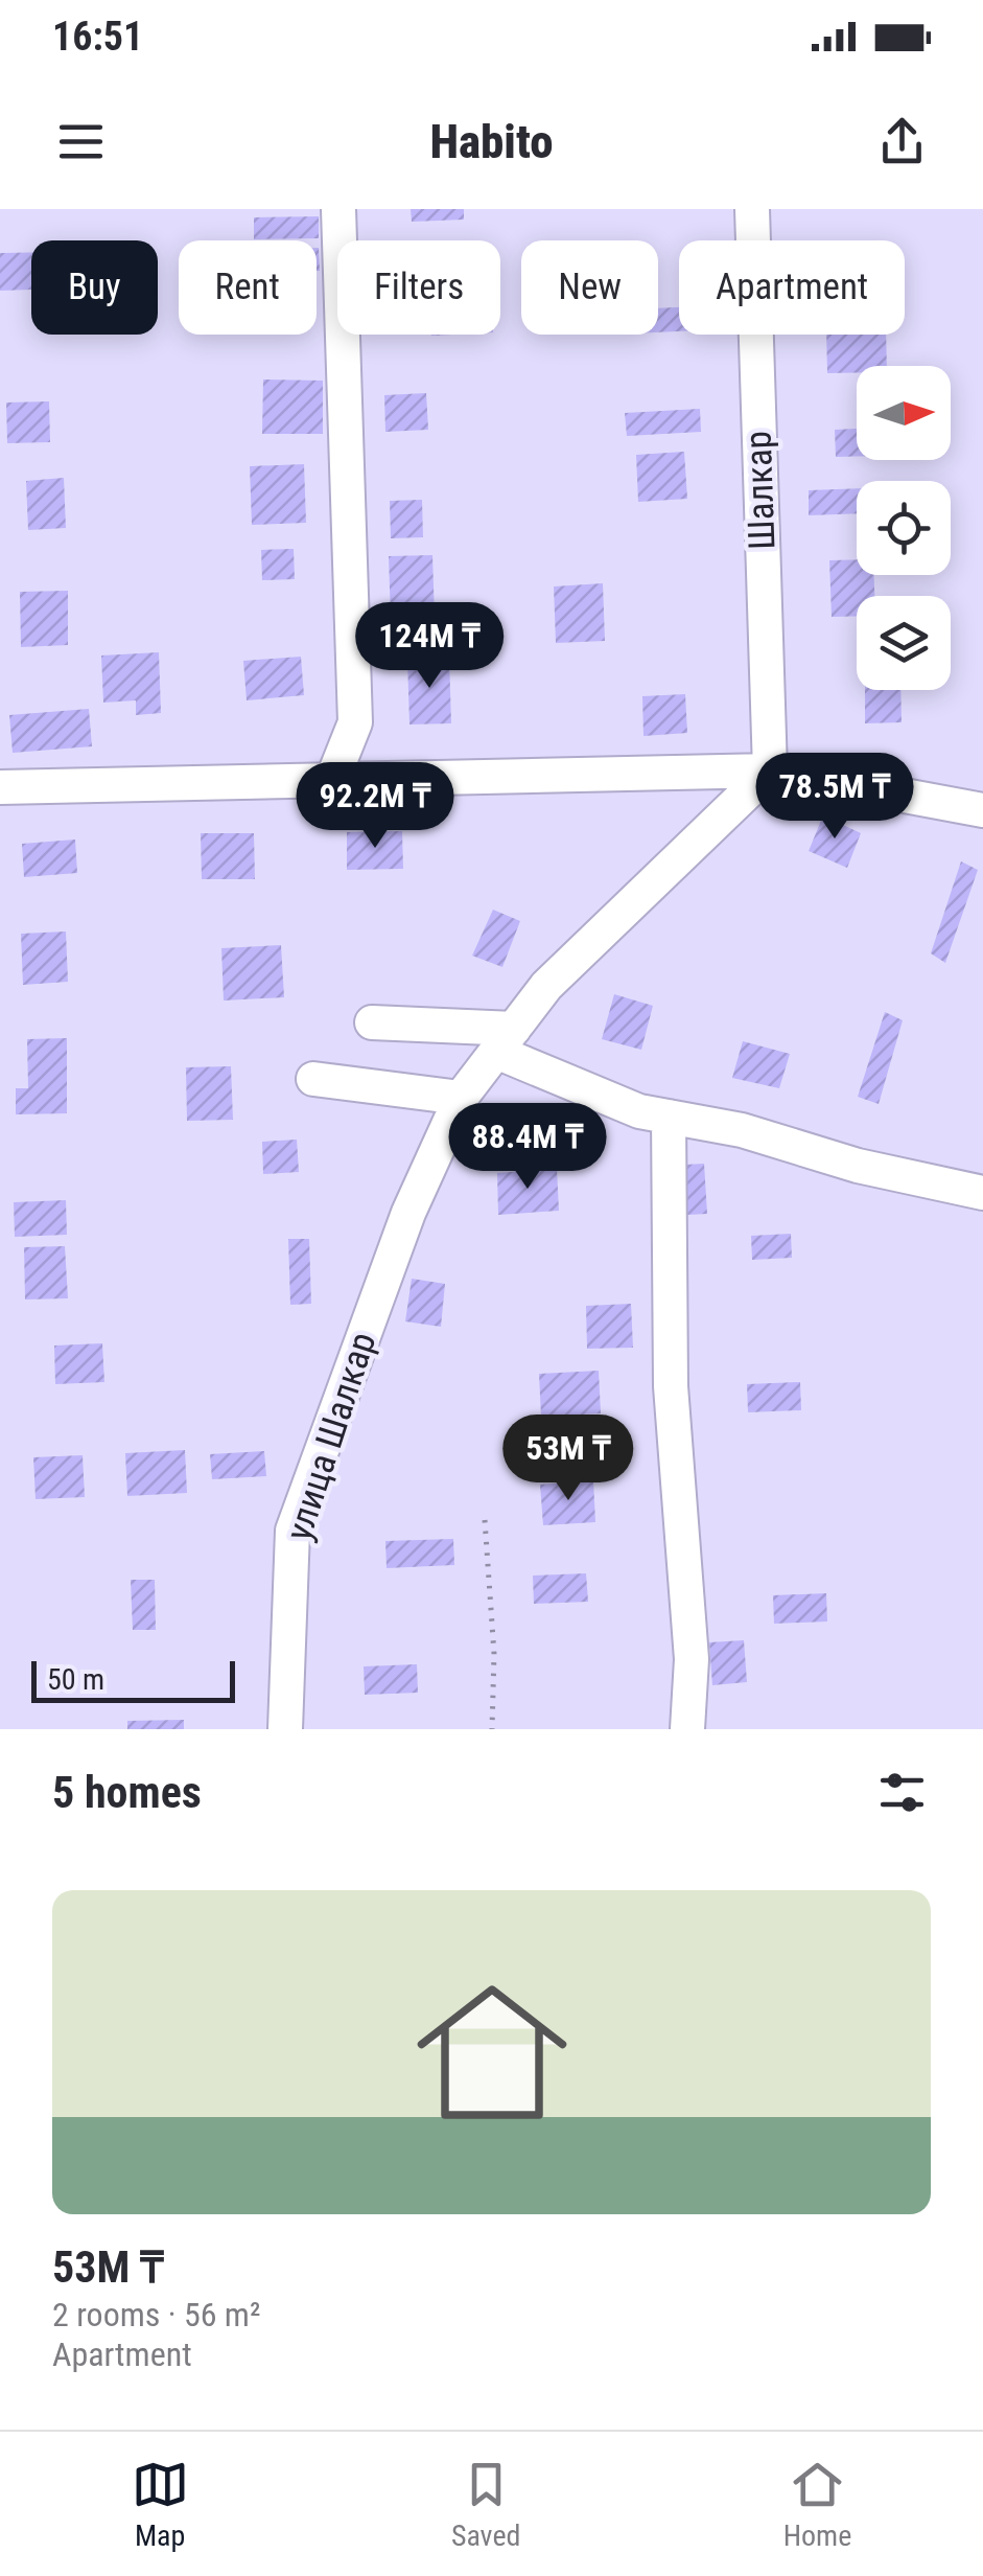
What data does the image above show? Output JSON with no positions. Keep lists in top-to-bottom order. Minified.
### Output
{"streets":{"street":["Шалкар","улица Шалкар"]},"crossings":[["Шалкар","улица Шалкар"]],"scale_bar":"50 m","north":"right","page":{"status":"16:51","header":"Habito","chip":["Buy","Rent","Filters","New","Apartment"],"price":["124M ₸","78.5M ₸","92.2M ₸","88.4M ₸","53M ₸"],"scale":"50 m","heading":"5 homes","list":[{"name":"53M ₸","note":"2 rooms · 56 m² · Apartment"}],"tabs":["Map","Saved","Home"]}}
